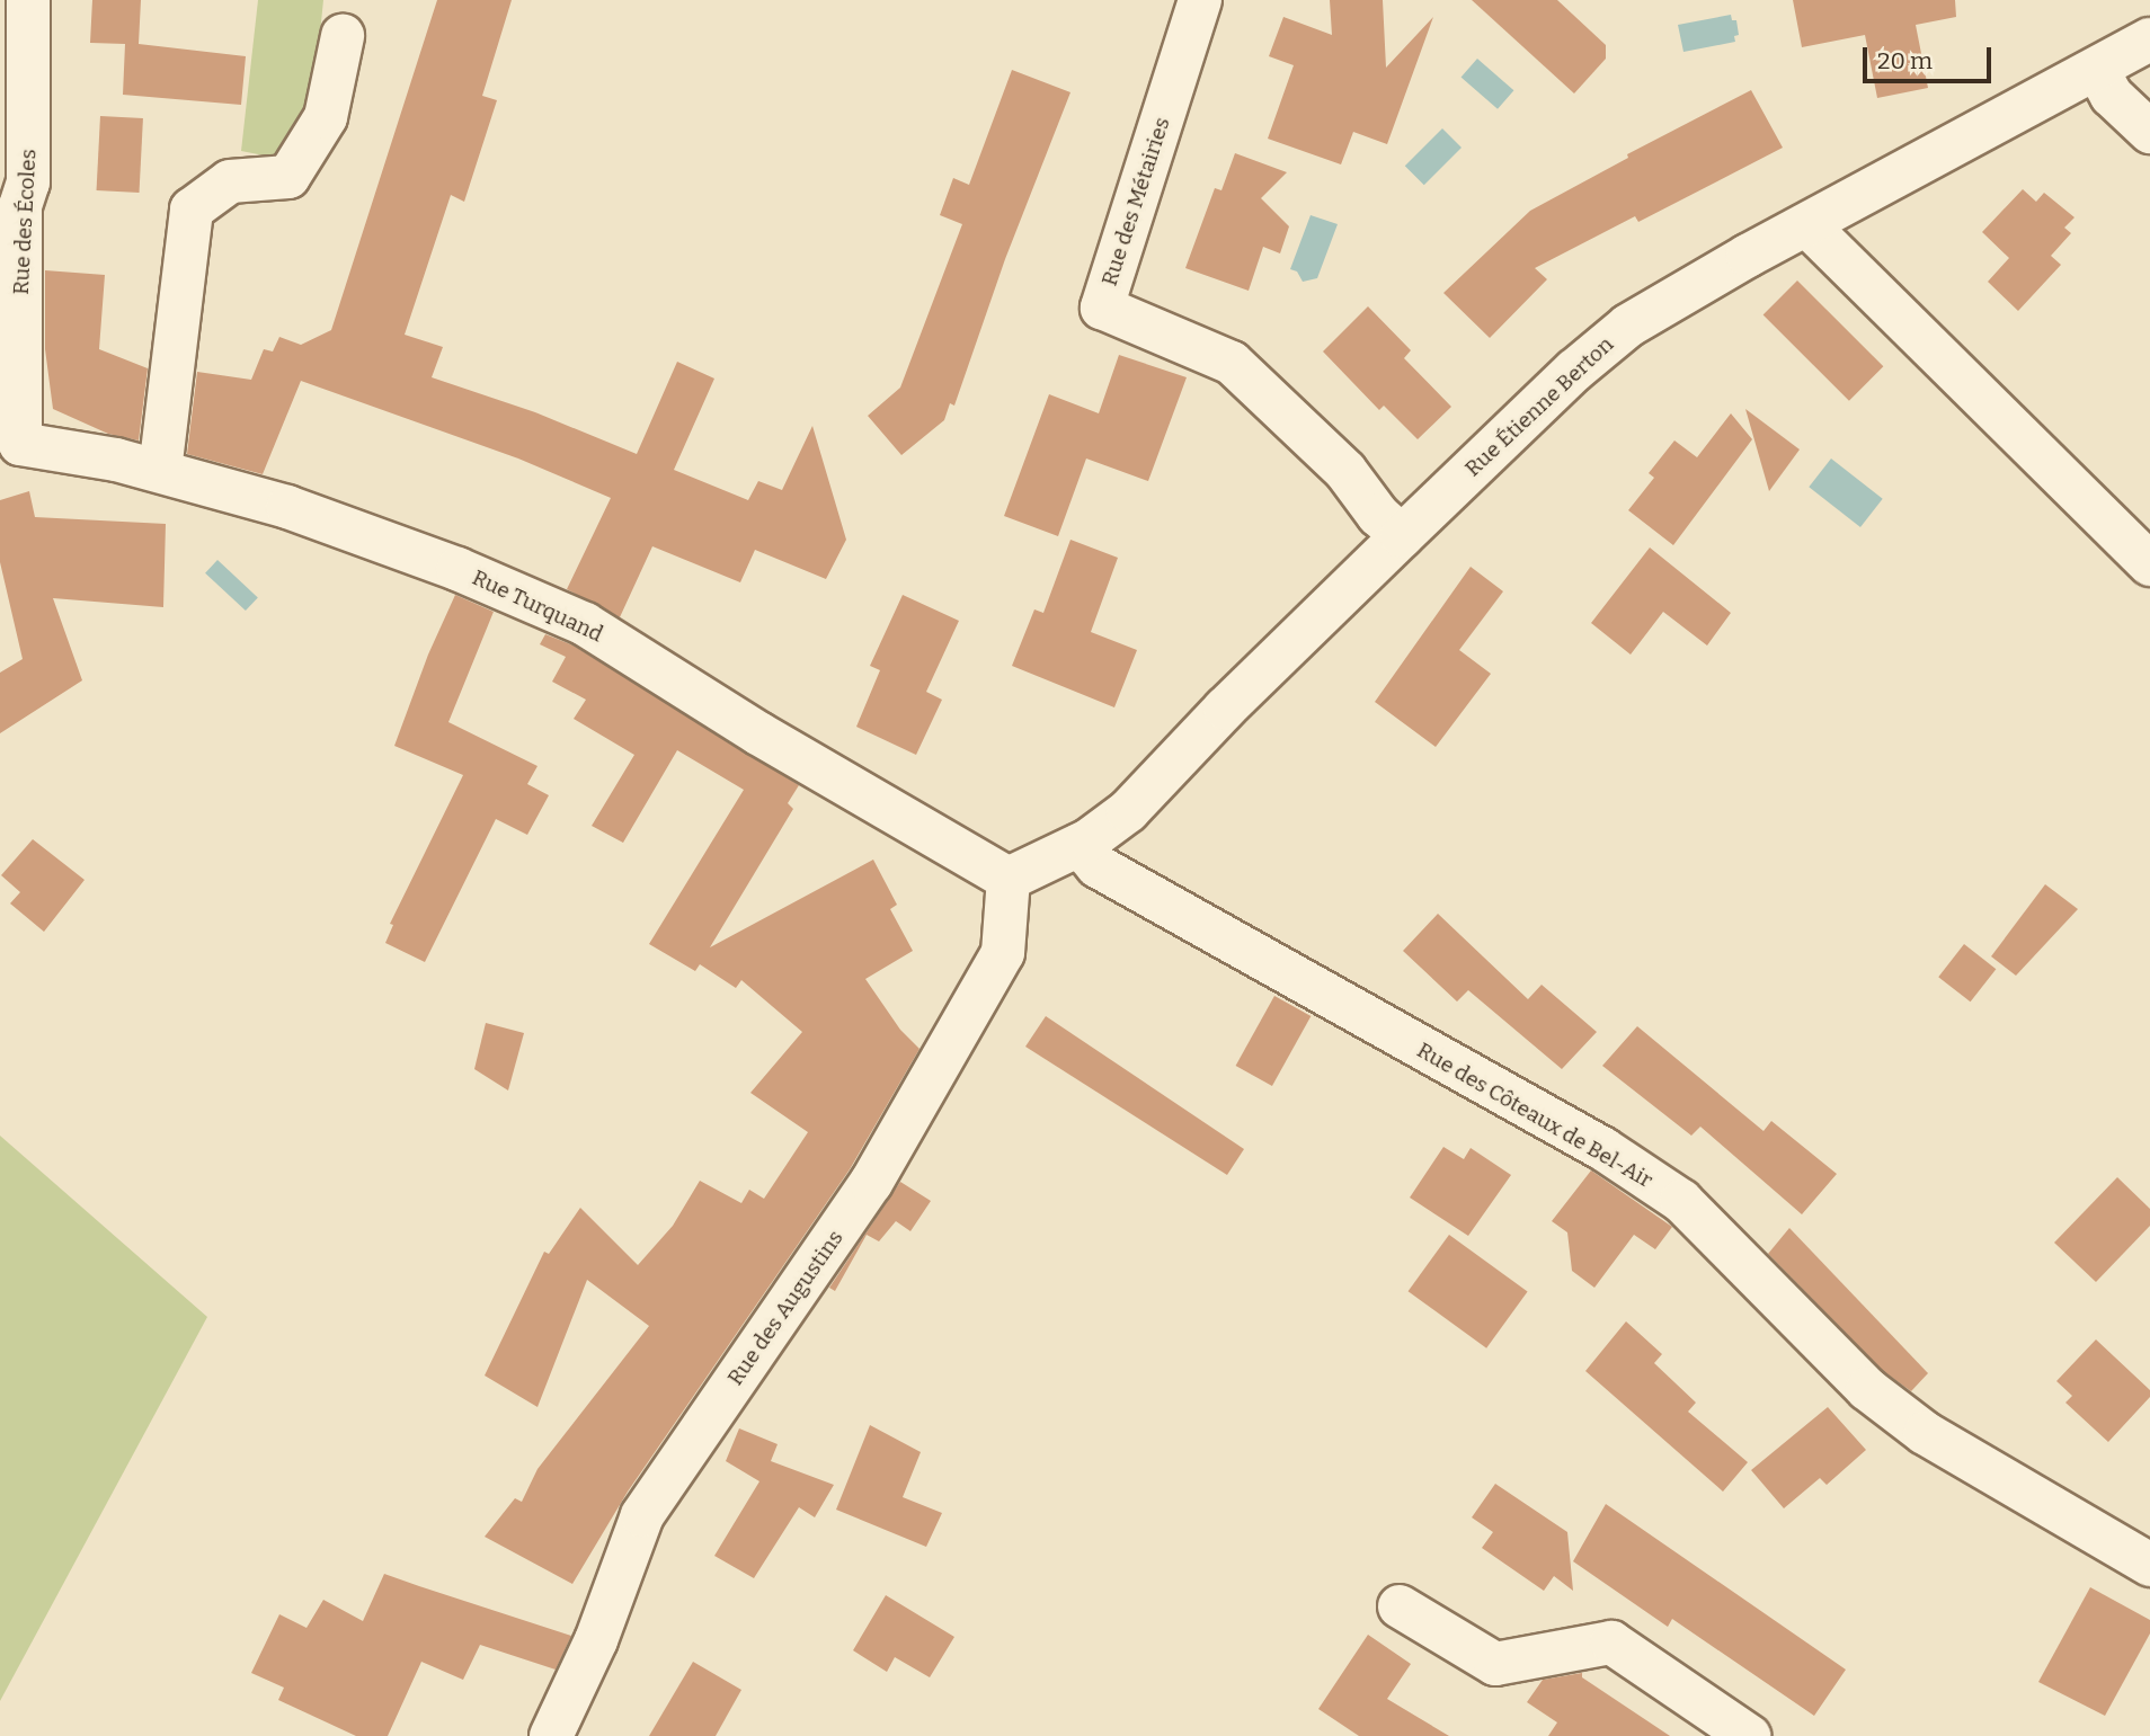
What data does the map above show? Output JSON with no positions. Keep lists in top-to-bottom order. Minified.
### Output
{"streets":{"street":["Rue des Métairies","Rue des Écoles","Rue Étienne Berton","Rue Turquand","Rue des Côteaux de Bel-Air","Rue des Augustins"]},"crossings":[["Rue des Métairies","Rue Étienne Berton"],["Rue des Écoles","Rue Turquand"],["Rue Étienne Berton","Rue Turquand"],["Rue Étienne Berton","Rue des Côteaux de Bel-Air"],["Rue Étienne Berton","Rue des Augustins"],["Rue Turquand","Rue des Augustins"]],"scale_bar":"20 m"}
